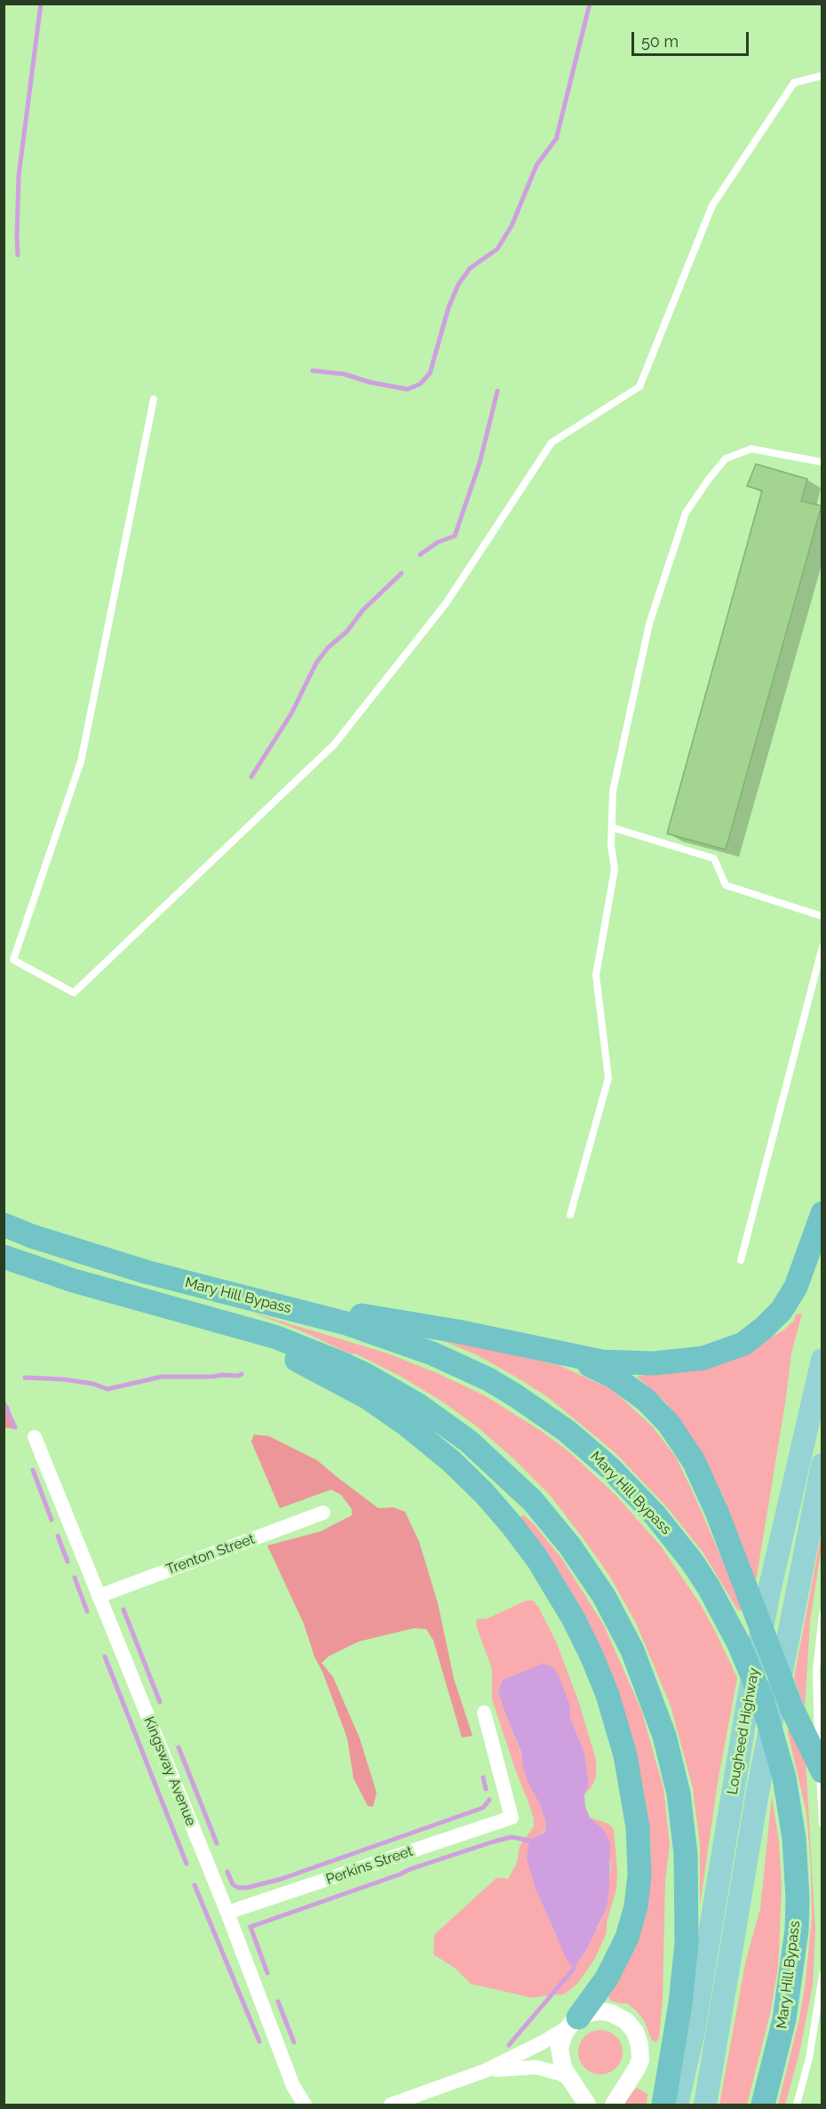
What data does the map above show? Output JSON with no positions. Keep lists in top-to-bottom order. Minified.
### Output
{"streets":{"highway":["Mary Hill Bypass"],"main road":["Lougheed Highway"],"street":["Trenton Street","Kingsway Avenue","Perkins Street"]},"crossings":[["Trenton Street","Kingsway Avenue"],["Kingsway Avenue","Perkins Street"]],"scale_bar":"50 m"}
